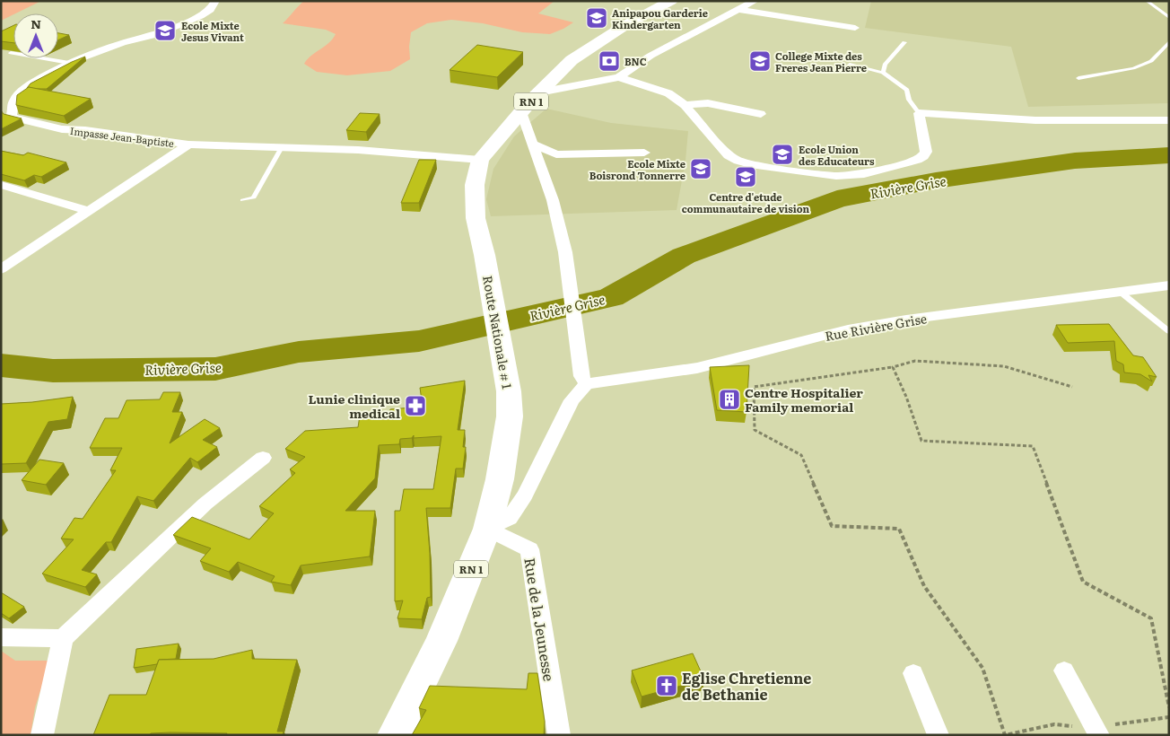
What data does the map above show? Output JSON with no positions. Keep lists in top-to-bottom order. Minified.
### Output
{"streets":{"main road":["RN 1","Route Nationale # 1"],"street":["Impasse Jean-Baptiste","Rue Rivière Grise","Rue de la Jeunesse"]},"crossings":[["RN 1","Impasse Jean-Baptiste"],["RN 1","Route Nationale # 1"],["Impasse Jean-Baptiste","Route Nationale # 1"],["Route Nationale # 1","Rue de la Jeunesse"]],"water":["Rivière Grise"],"places":{"school or university":["Anipapou Garderie Kindergarten","Ecole Mixte Jesus Vivant","College Mixte des Freres Jean Pierre","Ecole Union des Educateurs","Ecole Mixte Boisrond Tonnerre","Centre d'etude communautaire de vision"],"bank":["BNC"],"building":["Centre Hospitalier Family memorial"],"pharmacy":["Lunie clinique medical"],"church":["Eglise Chretienne de Bethanie"]},"north":"top"}
